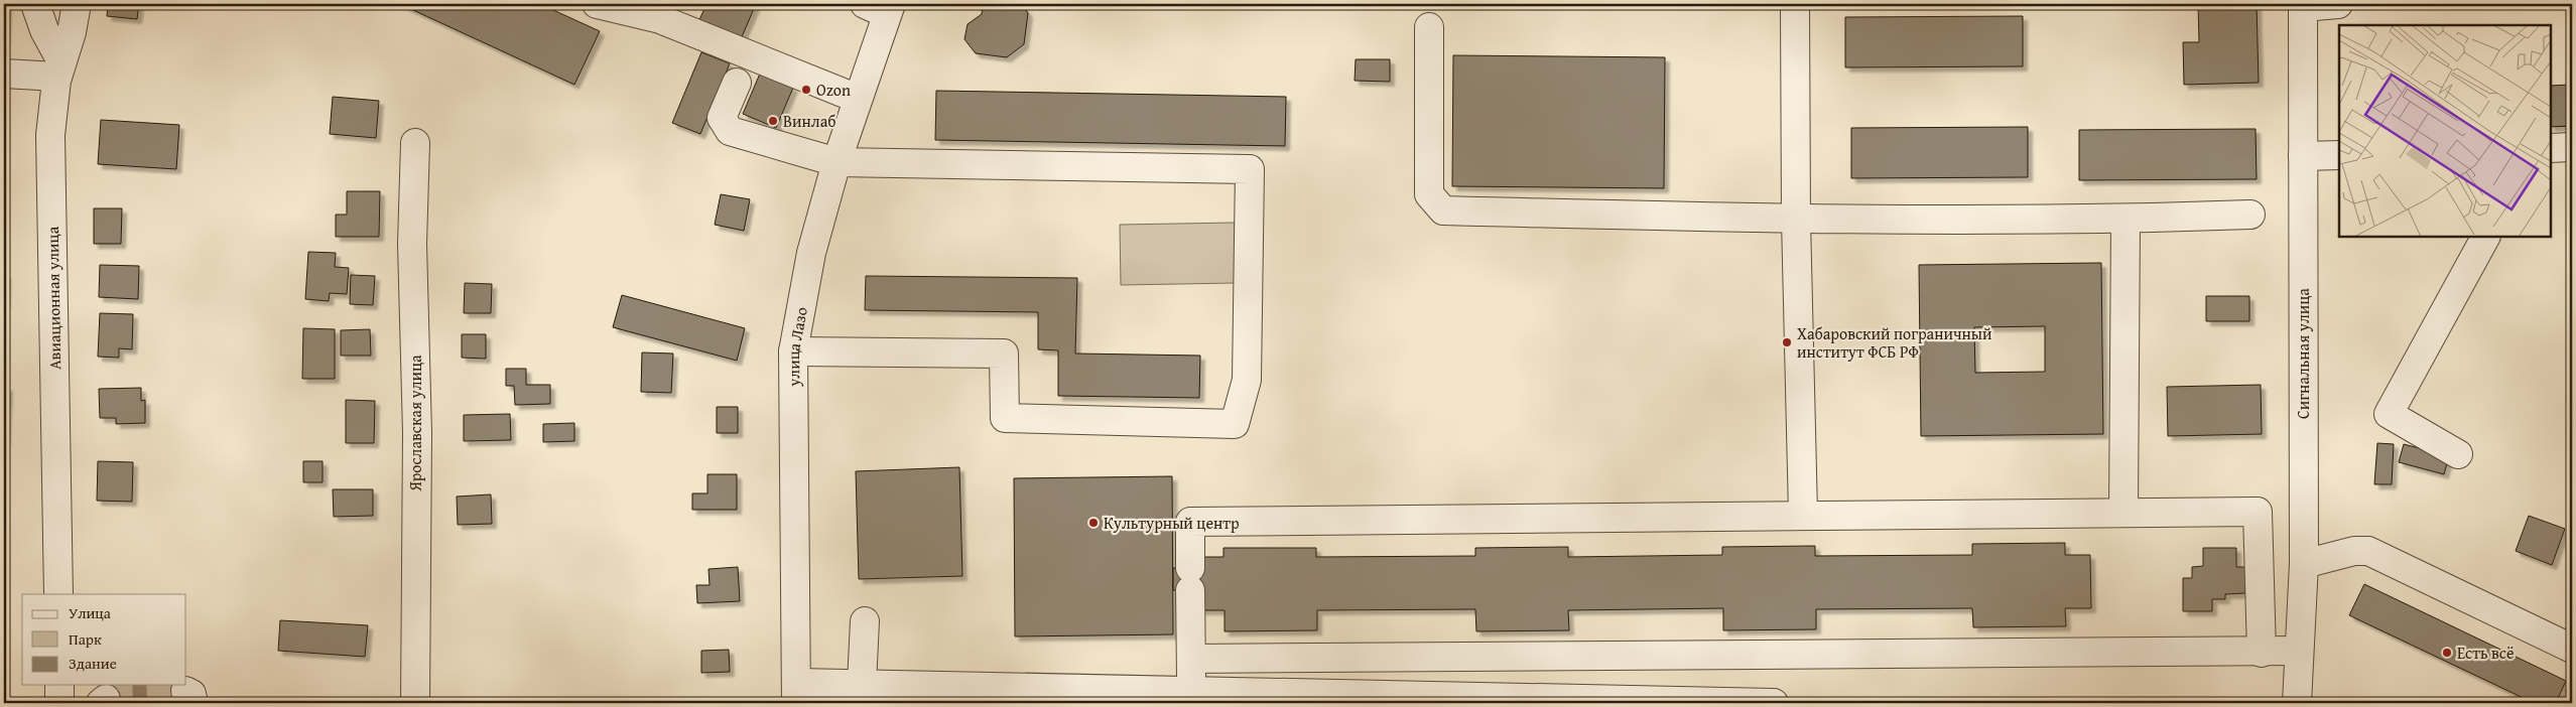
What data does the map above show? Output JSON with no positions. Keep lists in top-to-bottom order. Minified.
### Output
{"streets":{"street":["Авиационная улица","улица Лазо","Сигнальная улица","Ярославская улица"]},"places":["Ozon","Винлаб","Хабаровский пограничный институт ФСБ РФ","Культурный центр","Есть всё"],"legend":["Улица","Парк","Здание"]}
